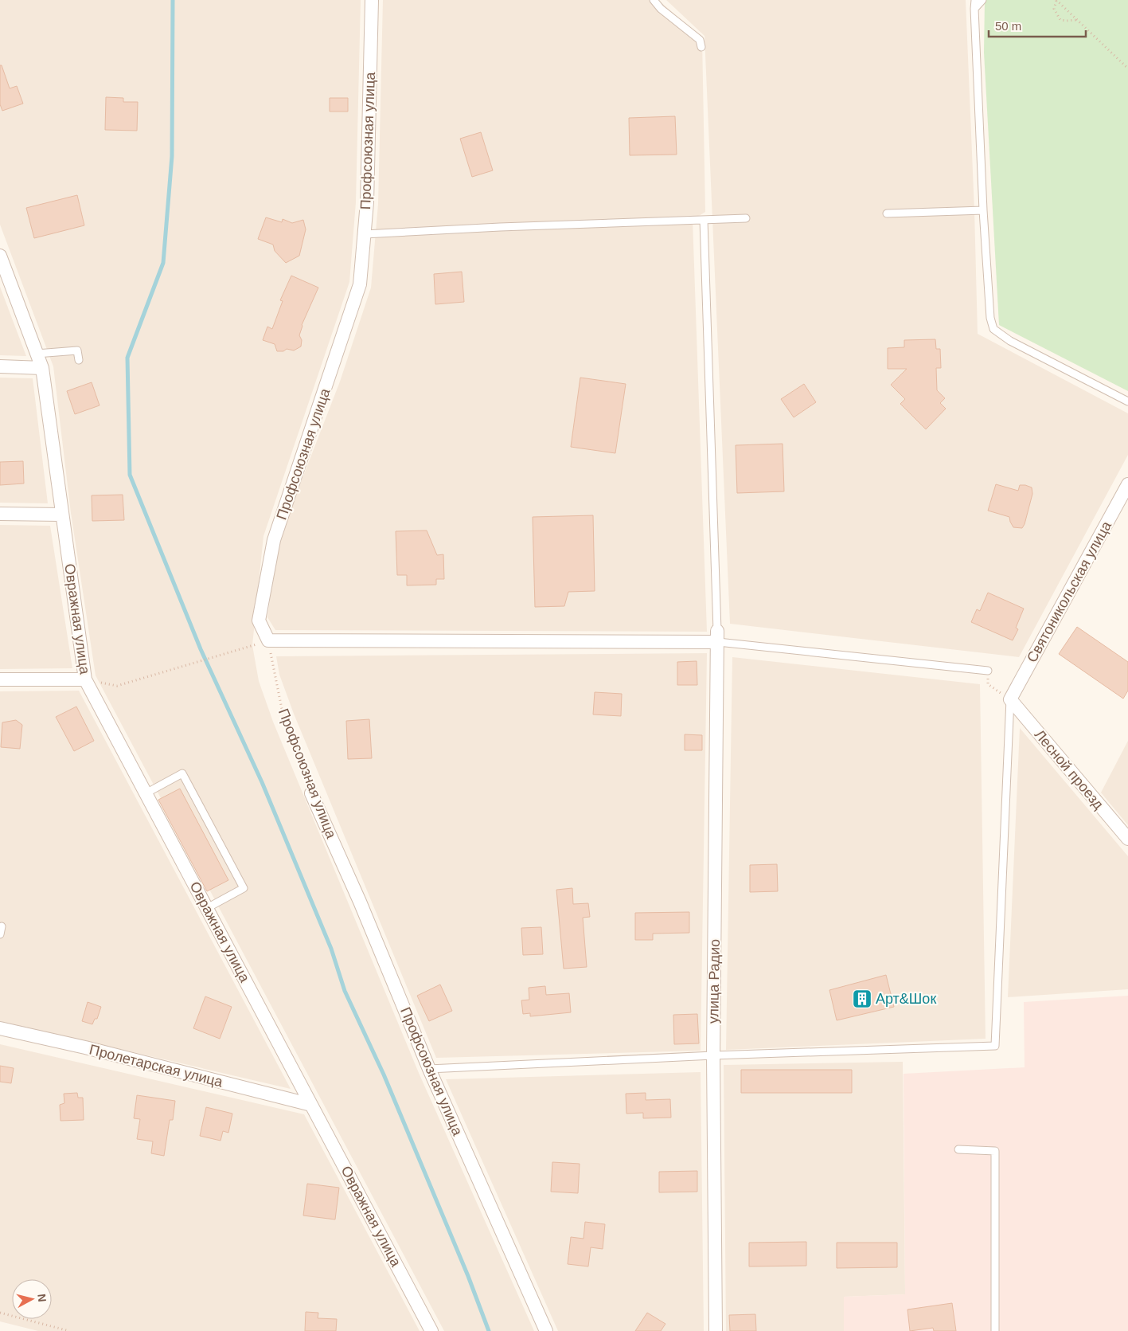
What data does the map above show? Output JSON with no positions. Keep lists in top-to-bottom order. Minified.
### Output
{"streets":{"street":["Профсоюзная улица","Святоникольская улица","Овражная улица","Лесной проезд","улица Радио","Пролетарская улица"]},"crossings":[["Святоникольская улица","Лесной проезд"],["Овражная улица","Пролетарская улица"]],"places":{"building":["Арт&Шок"]},"scale_bar":"50 m","north":"right"}
